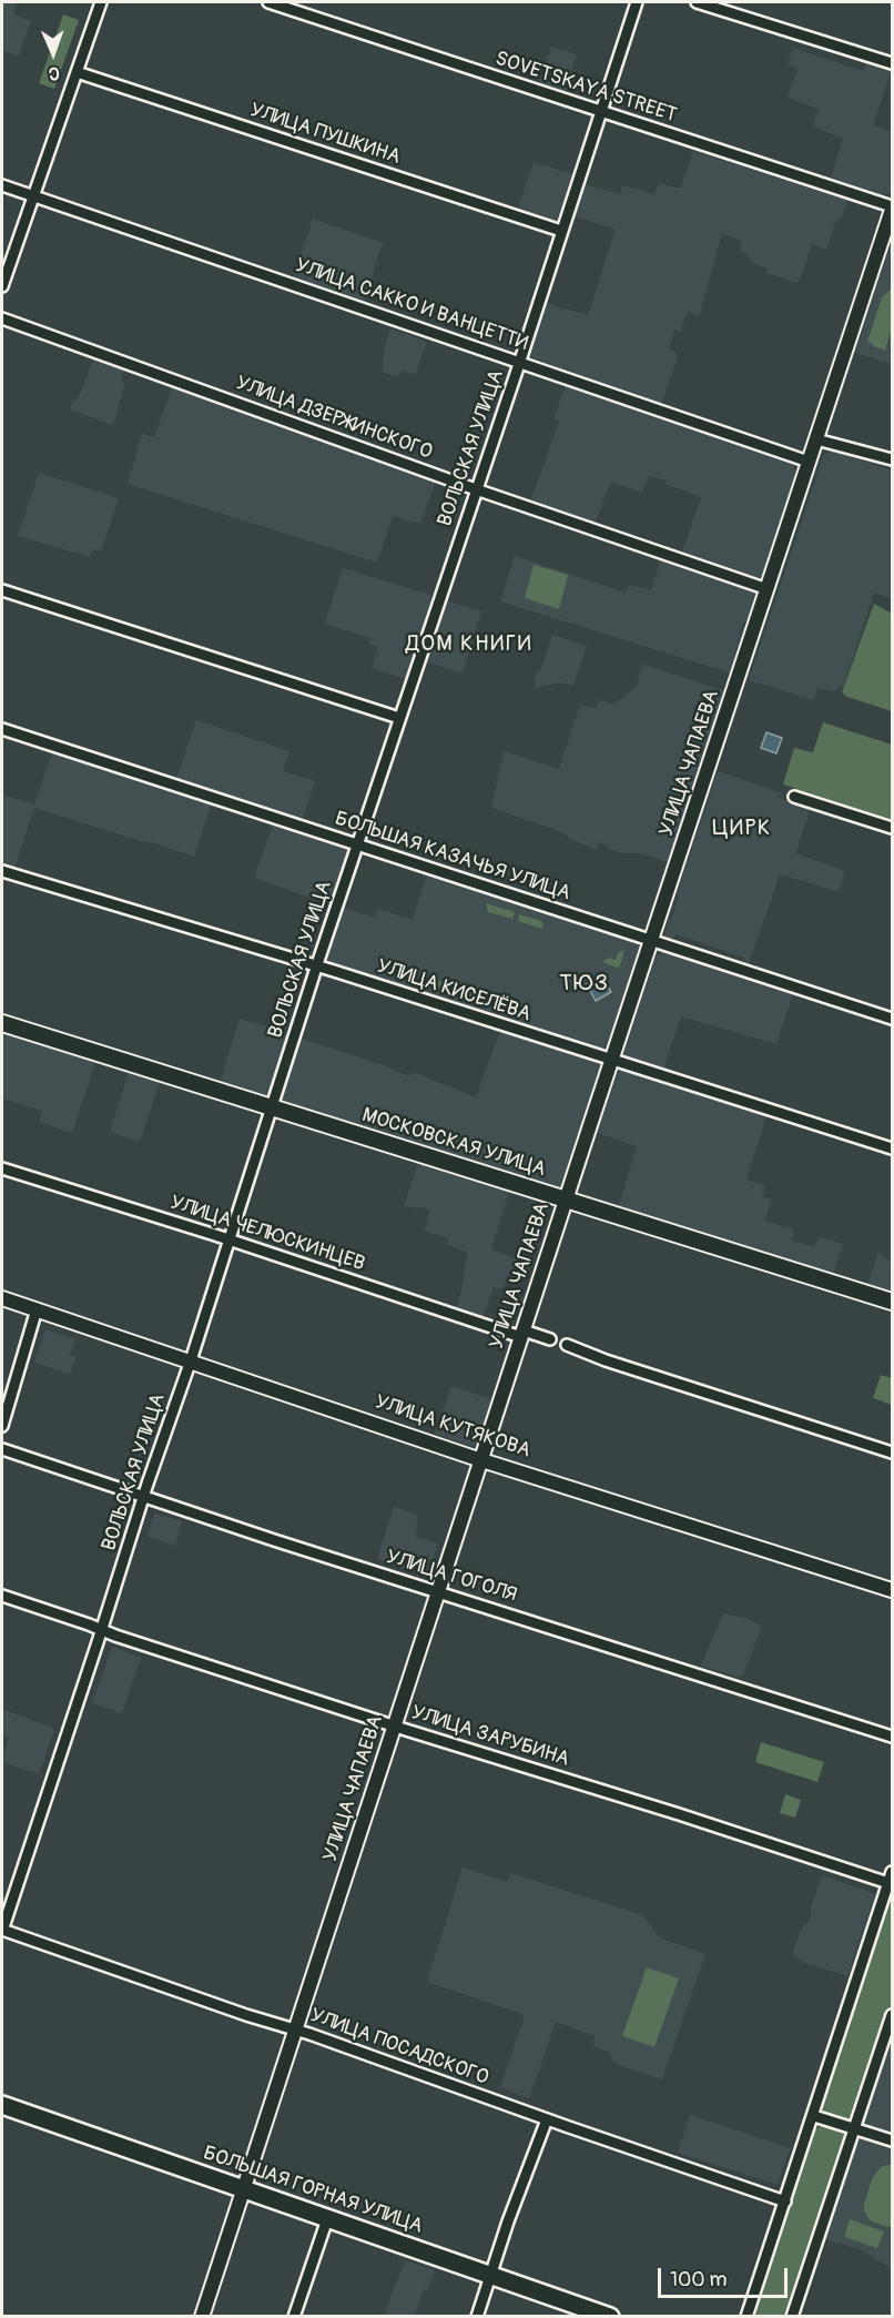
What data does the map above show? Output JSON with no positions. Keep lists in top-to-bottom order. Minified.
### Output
{"streets":{"main road":["МОСКОВСКАЯ УЛИЦА","БОЛЬШАЯ ГОРНАЯ УЛИЦА"],"street":["SOVETSKAYA STREET","УЛИЦА ПУШКИНА","УЛИЦА САККО И ВАНЦЕТТИ","УЛИЦА ДЗЕРЖИНСКОГО","ВОЛЬСКАЯ УЛИЦА","УЛИЦА ЧАПАЕВА","БОЛЬШАЯ КАЗАЧЬЯ УЛИЦА","УЛИЦА КИСЕЛЁВА","УЛИЦА ЧЕЛЮСКИНЦЕВ","УЛИЦА КУТЯКОВА","УЛИЦА ГОГОЛЯ","УЛИЦА ЗАРУБИНА","УЛИЦА ПОСАДСКОГО"]},"crossings":[["SOVETSKAYA STREET","ВОЛЬСКАЯ УЛИЦА"],["SOVETSKAYA STREET","УЛИЦА ЧАПАЕВА"],["УЛИЦА ПУШКИНА","ВОЛЬСКАЯ УЛИЦА"],["УЛИЦА САККО И ВАНЦЕТТИ","ВОЛЬСКАЯ УЛИЦА"],["УЛИЦА САККО И ВАНЦЕТТИ","УЛИЦА ЧАПАЕВА"],["УЛИЦА ДЗЕРЖИНСКОГО","ВОЛЬСКАЯ УЛИЦА"],["УЛИЦА ДЗЕРЖИНСКОГО","УЛИЦА ЧАПАЕВА"],["ВОЛЬСКАЯ УЛИЦА","БОЛЬШАЯ КАЗАЧЬЯ УЛИЦА"],["ВОЛЬСКАЯ УЛИЦА","УЛИЦА КИСЕЛЁВА"],["ВОЛЬСКАЯ УЛИЦА","МОСКОВСКАЯ УЛИЦА"],["ВОЛЬСКАЯ УЛИЦА","УЛИЦА ЧЕЛЮСКИНЦЕВ"],["ВОЛЬСКАЯ УЛИЦА","УЛИЦА КУТЯКОВА"],["ВОЛЬСКАЯ УЛИЦА","УЛИЦА ГОГОЛЯ"],["ВОЛЬСКАЯ УЛИЦА","УЛИЦА ЗАРУБИНА"],["ВОЛЬСКАЯ УЛИЦА","УЛИЦА ПОСАДСКОГО"],["УЛИЦА ЧАПАЕВА","БОЛЬШАЯ КАЗАЧЬЯ УЛИЦА"],["УЛИЦА ЧАПАЕВА","УЛИЦА КИСЕЛЁВА"],["УЛИЦА ЧАПАЕВА","МОСКОВСКАЯ УЛИЦА"],["УЛИЦА ЧАПАЕВА","УЛИЦА ЧЕЛЮСКИНЦЕВ"],["УЛИЦА ЧАПАЕВА","УЛИЦА КУТЯКОВА"],["УЛИЦА ЧАПАЕВА","УЛИЦА ГОГОЛЯ"],["УЛИЦА ЧАПАЕВА","УЛИЦА ЗАРУБИНА"],["УЛИЦА ЧАПАЕВА","УЛИЦА ПОСАДСКОГО"],["УЛИЦА ЧАПАЕВА","БОЛЬШАЯ ГОРНАЯ УЛИЦА"]],"districts":["ДОМ КНИГИ","ЦИРК","ТЮЗ"],"scale_bar":"100 m","north":"bottom"}
